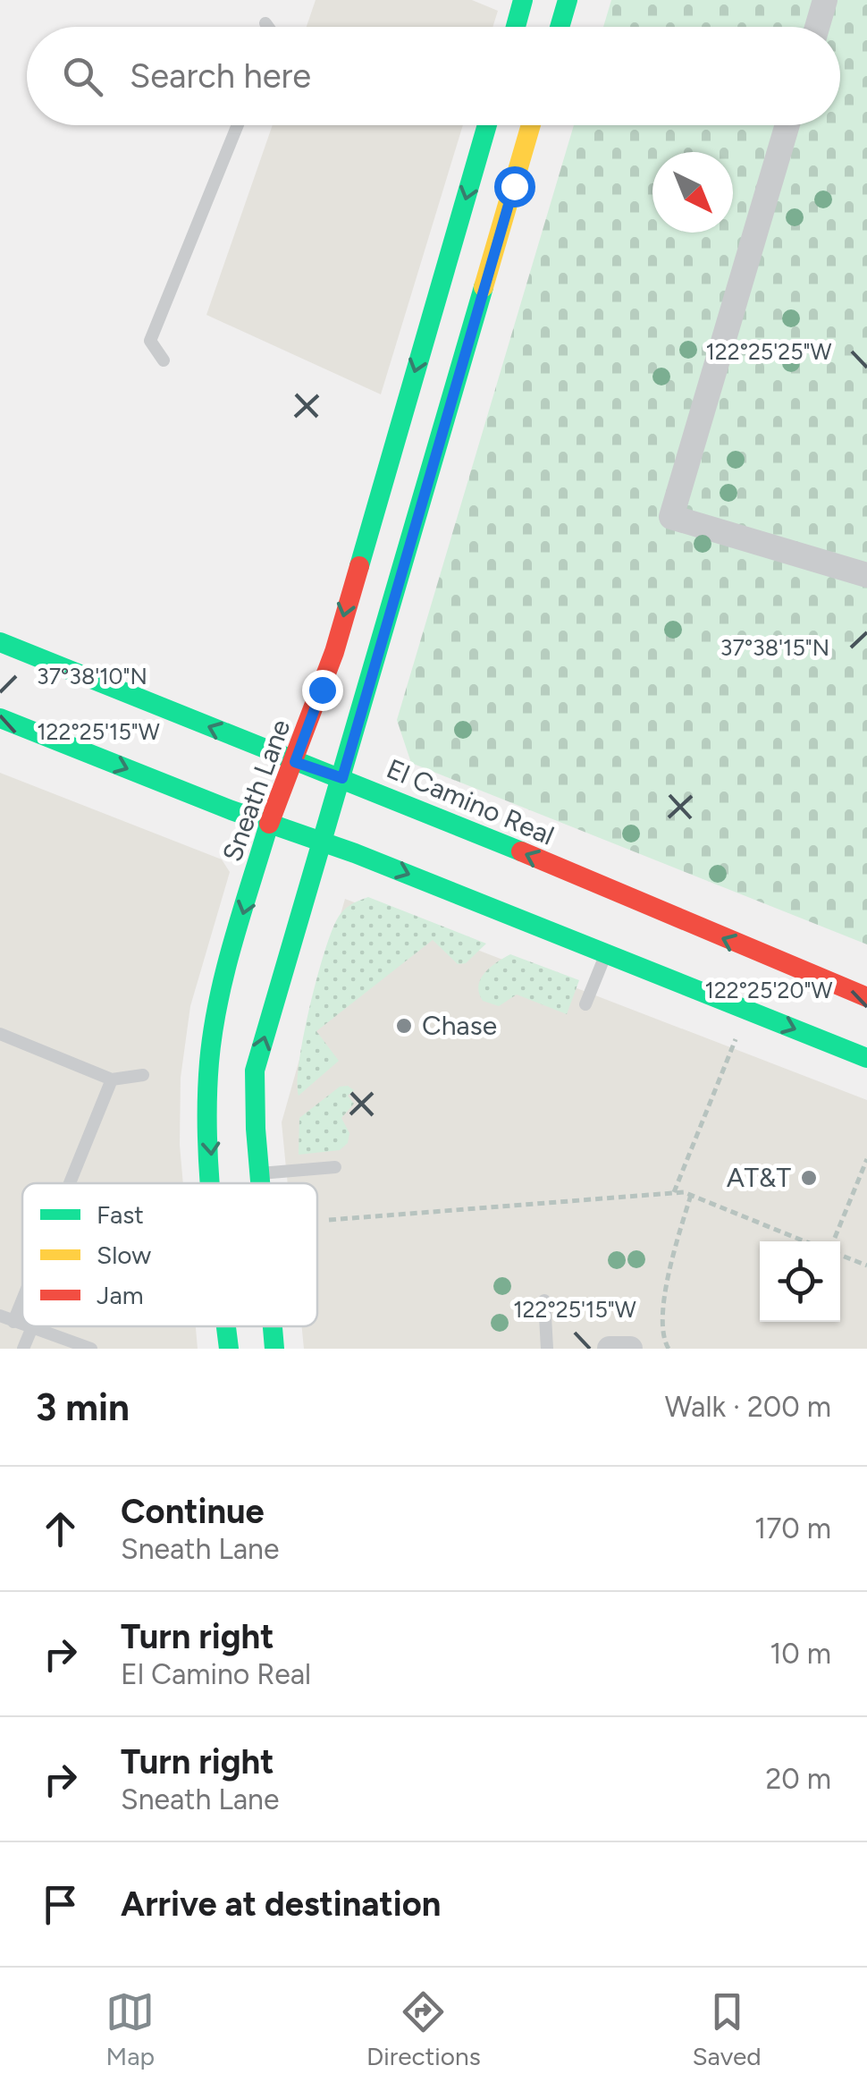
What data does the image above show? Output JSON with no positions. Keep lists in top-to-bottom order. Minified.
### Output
{"streets":{"main road":["Sneath Lane","El Camino Real"]},"crossings":[["Sneath Lane","El Camino Real"]],"places":["Chase","AT&T"],"legend":["Fast","Slow","Jam"],"north":"bottom right","page":{"search":"Search here","heading":["3 min","Walk · 200 m"],"list":[["Continue","Sneath Lane","170 m"],["Turn right","El Camino Real","10 m"],["Turn right","Sneath Lane","20 m"],"Arrive at destination"],"nav":["Map","Directions","Saved"]},"coordinates":["122°25'25\"W","37°38'15\"N","37°38'10\"N","122°25'15\"W","122°25'20\"W"]}
